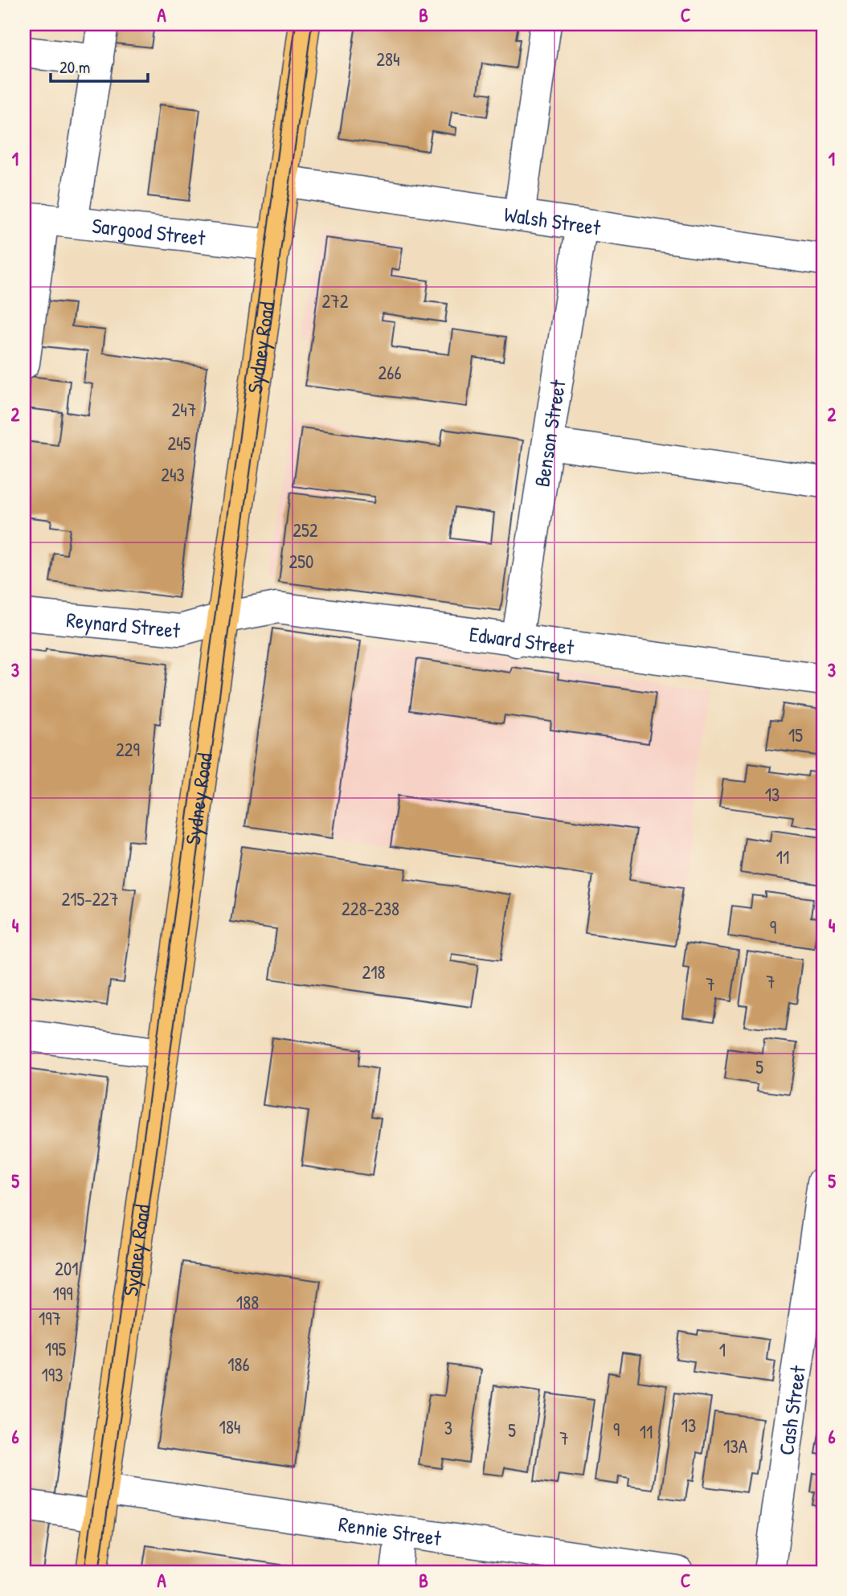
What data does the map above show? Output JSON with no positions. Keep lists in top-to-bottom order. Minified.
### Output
{"streets":{"highway":["Sydney Road"],"street":["Walsh Street","Sargood Street","Benson Street","Reynard Street","Edward Street","Cash Street","Rennie Street"]},"crossings":[["Walsh Street","Sydney Road"],["Walsh Street","Benson Street"],["Sargood Street","Sydney Road"],["Sydney Road","Reynard Street"],["Sydney Road","Edward Street"],["Sydney Road","Rennie Street"],["Benson Street","Edward Street"],["Reynard Street","Edward Street"]],"house_numbers":["284","272","266","247","245","243","252","250","15","229","13","11","215-227","228-238","9","218","7","7","5","201","199","188","197","195","1","186","193","13","184","3","9","5","11","7","13A"],"scale_bar":"20 m","grid":{"columns":["A","B","C"],"rows":["1","2","3","4","5","6"]}}
